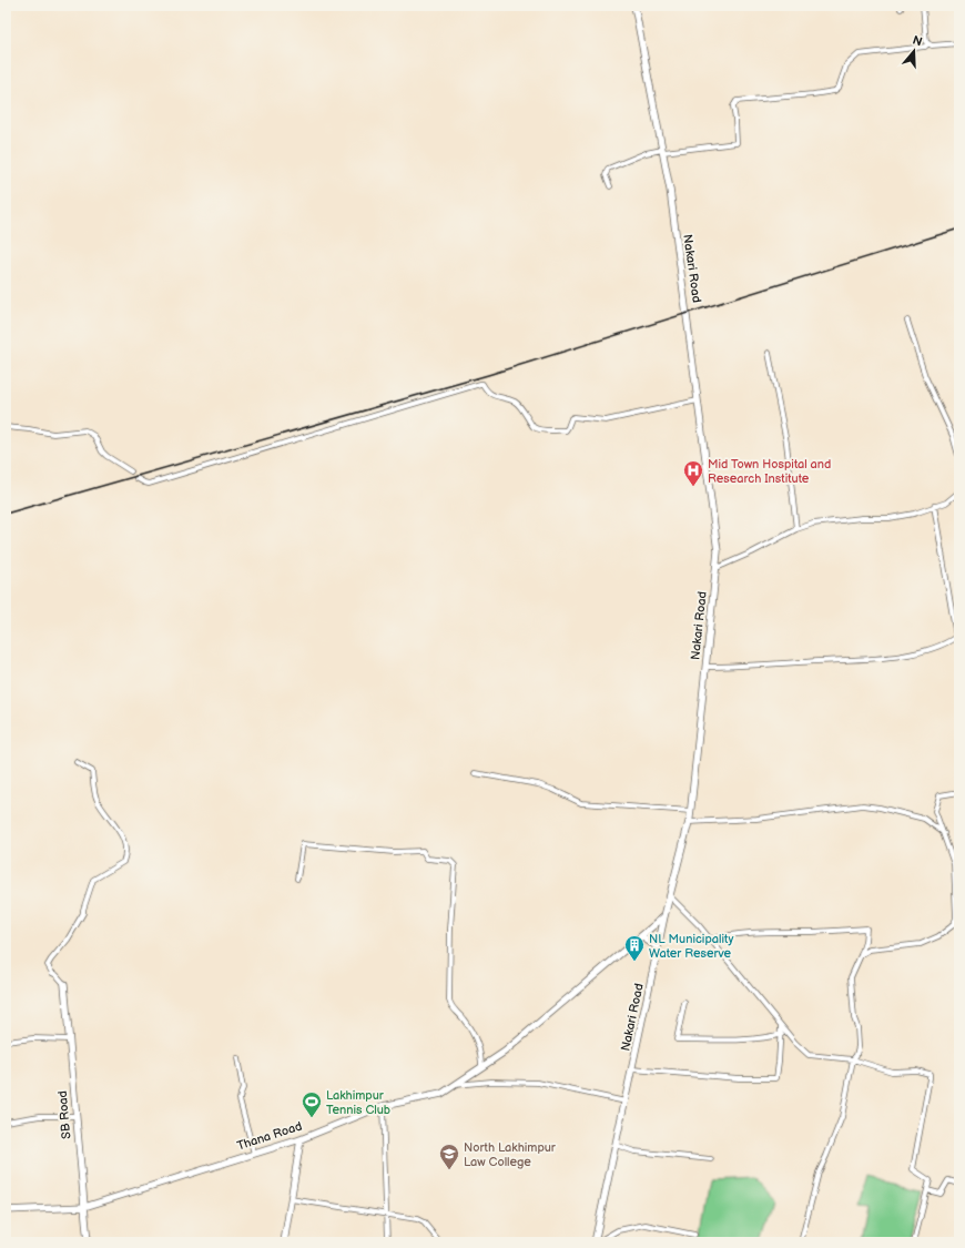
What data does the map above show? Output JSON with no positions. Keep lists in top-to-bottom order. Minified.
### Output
{"streets":{"street":["Nakari Road","SB Road","Thana Road"]},"crossings":[["Nakari Road","Thana Road"],["SB Road","Thana Road"]],"places":{"hospital":["Mid Town Hospital and Research Institute"],"building":["NL Municipality Water Reserve"],"sports":["Lakhimpur Tennis Club"],"school or university":["North Lakhimpur Law College"]},"north":"top"}
